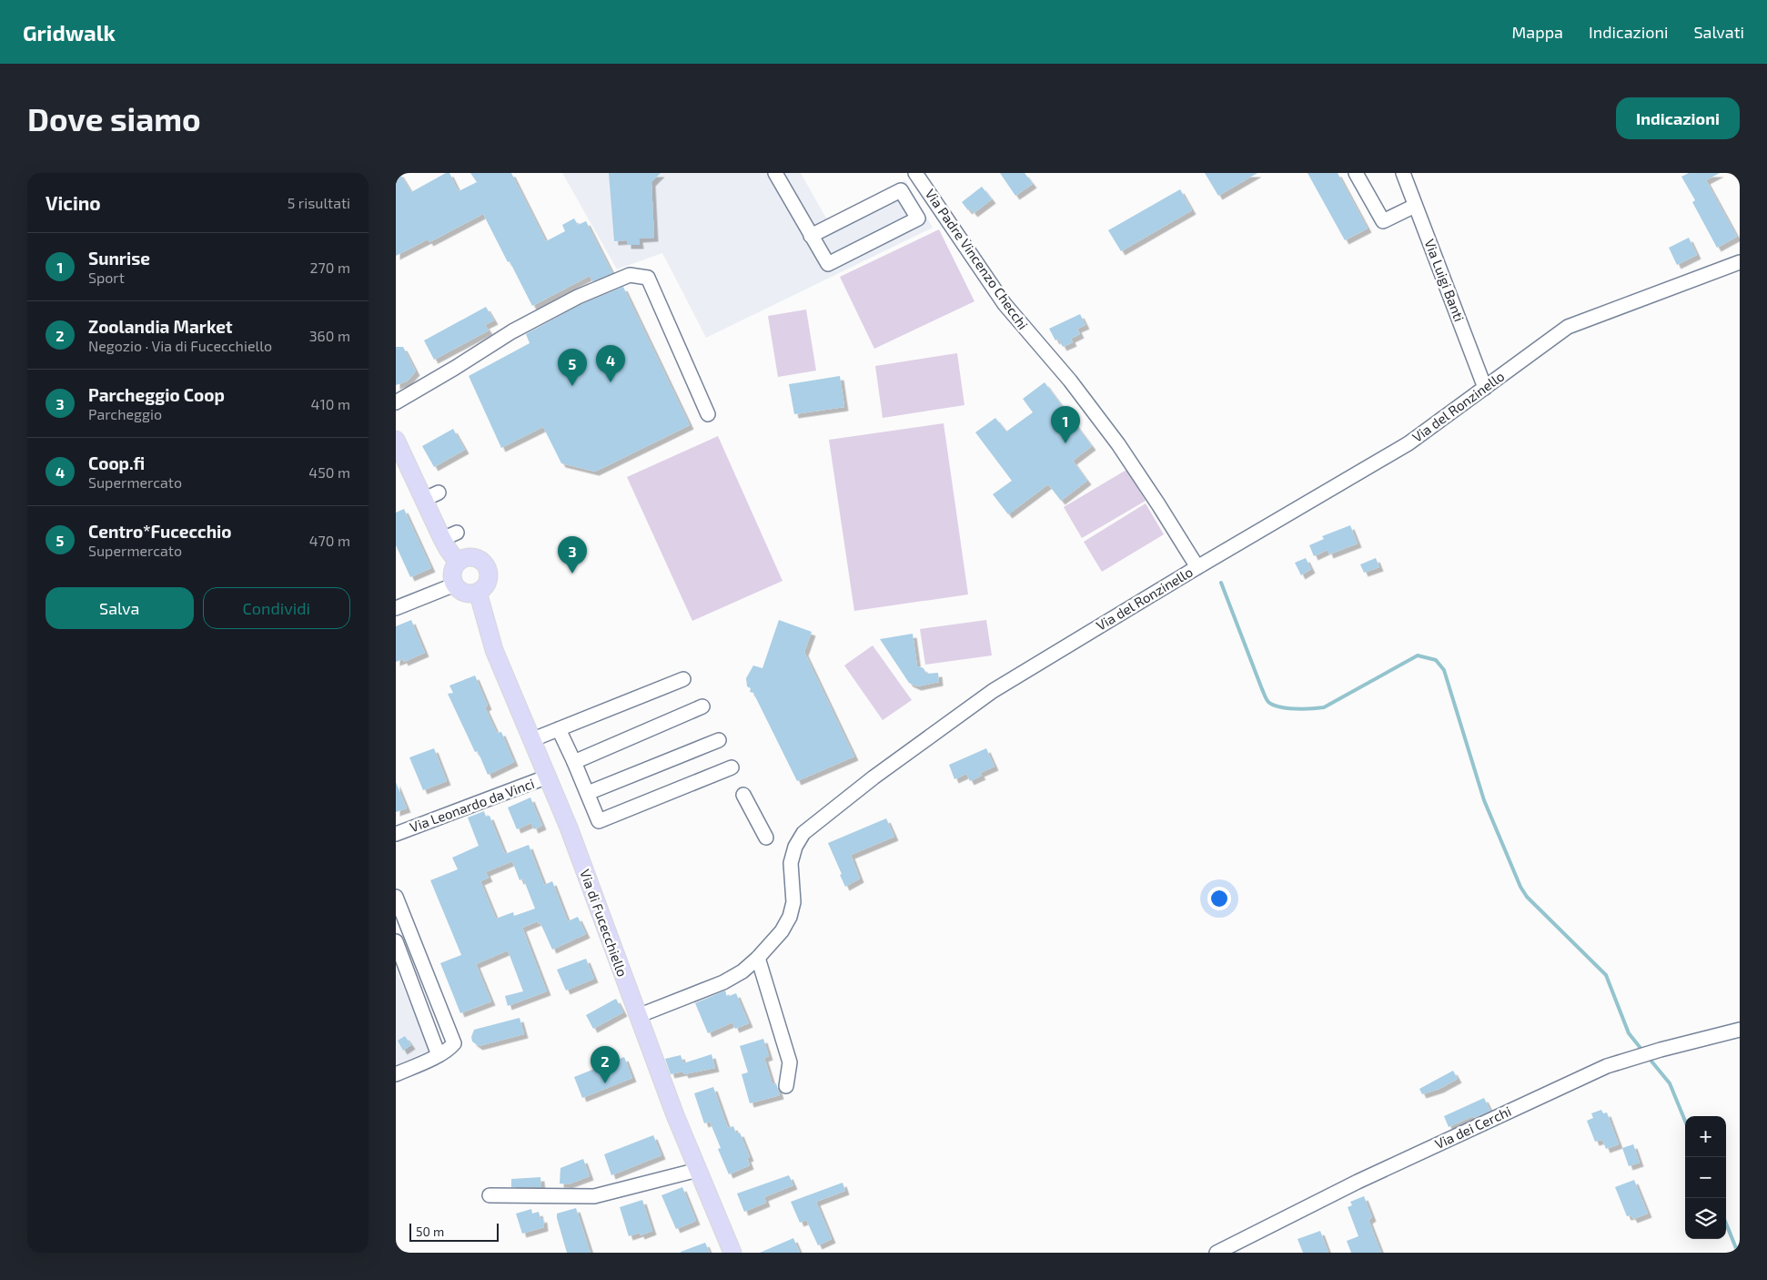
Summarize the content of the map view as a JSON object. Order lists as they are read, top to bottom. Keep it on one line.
{"streets":{"main road":["Via di Fucecchiello"],"street":["Via Padre Vincenzo Checchi","Via Luigi Banti","Via del Ronzinello","Via Leonardo da Vinci","Via dei Cerchi"]},"crossings":[["Via Padre Vincenzo Checchi","Via del Ronzinello"],["Via Luigi Banti","Via del Ronzinello"],["Via del Ronzinello","Via di Fucecchiello"],["Via Leonardo da Vinci","Via di Fucecchiello"]],"scale_bar":"50 m","page":{"header":"Gridwalk","nav":["Mappa","Indicazioni","Salvati"],"buttons":["Indicazioni",["Salva","Condividi"]],"title":"Dove siamo","heading":["Vicino","5 risultati"],"list":[{"mark":"1","name":"Sunrise","note":"Sport","value":"270 m"},{"mark":"2","name":"Zoolandia Market","note":"Negozio · Via di Fucecchiello","value":"360 m"},{"mark":"3","name":"Parcheggio Coop","note":"Parcheggio","value":"410 m"},{"mark":"4","name":"Coop.fi","note":"Supermercato","value":"450 m"},{"mark":"5","name":"Centro*Fucecchio","note":"Supermercato","value":"470 m"}],"pins":["4","5","1","3","2"],"map_buttons":["+","−"],"scale":"50 m"}}
